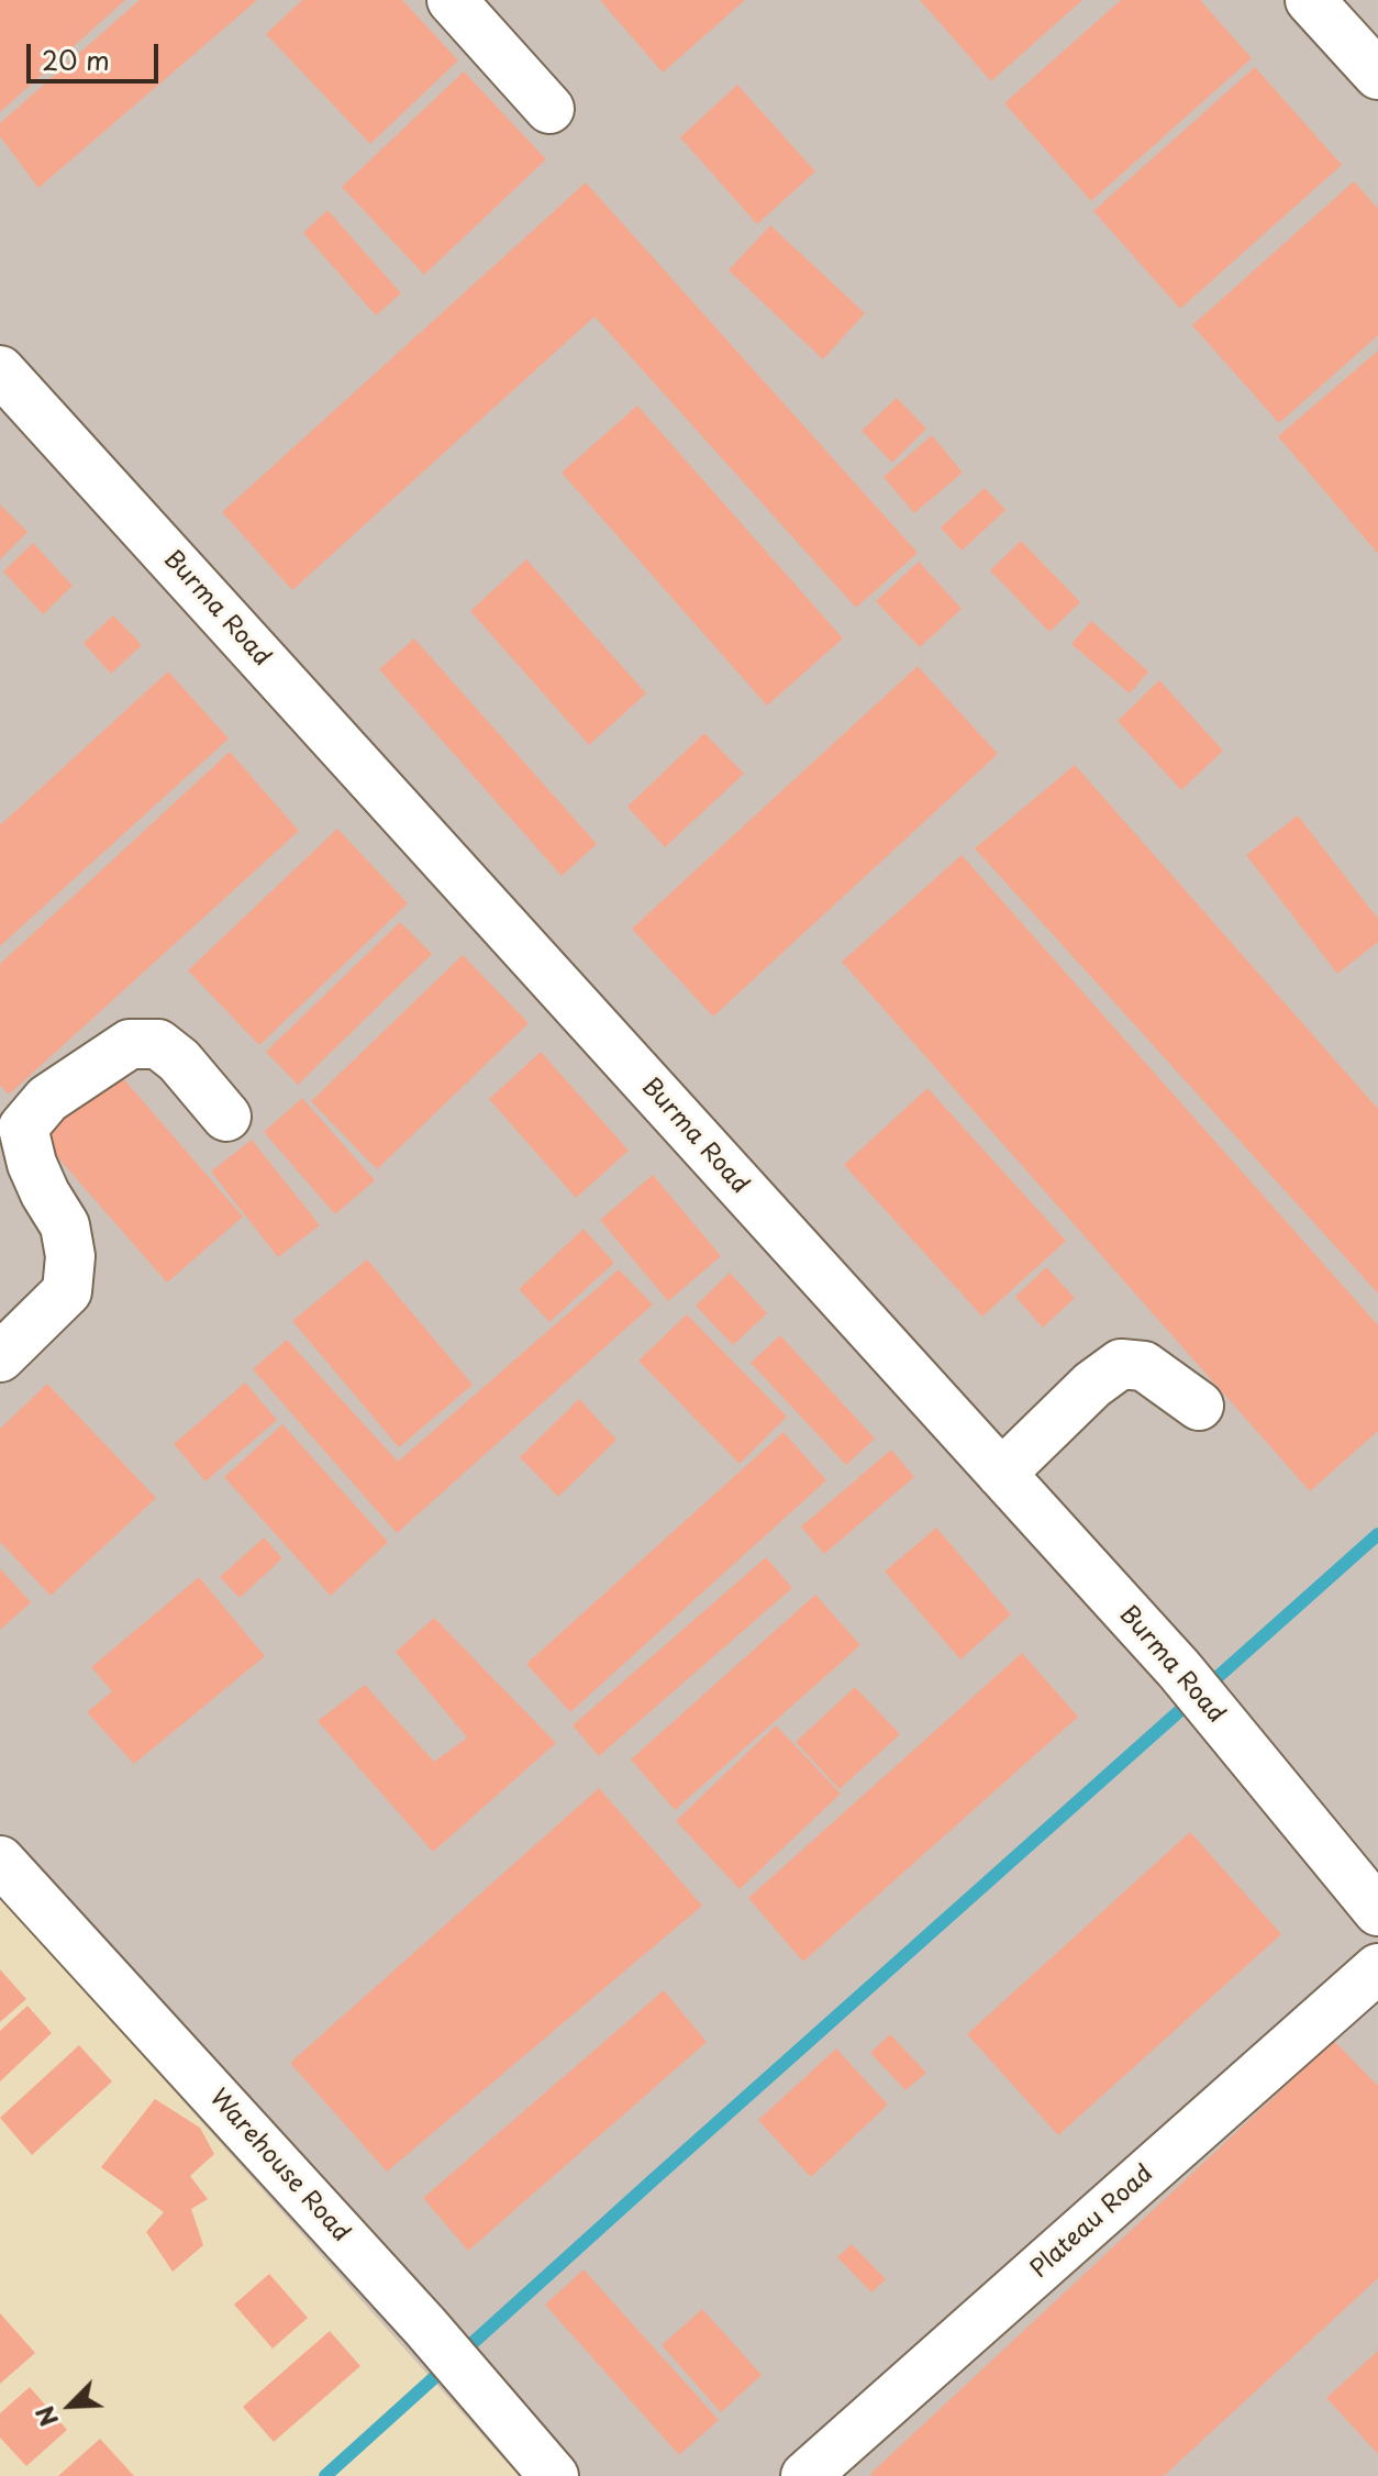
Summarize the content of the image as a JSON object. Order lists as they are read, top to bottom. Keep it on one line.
{"streets":{"street":["Burma Road","Warehouse Road","Plateau Road"]},"scale_bar":"20 m","north":"bottom left"}
